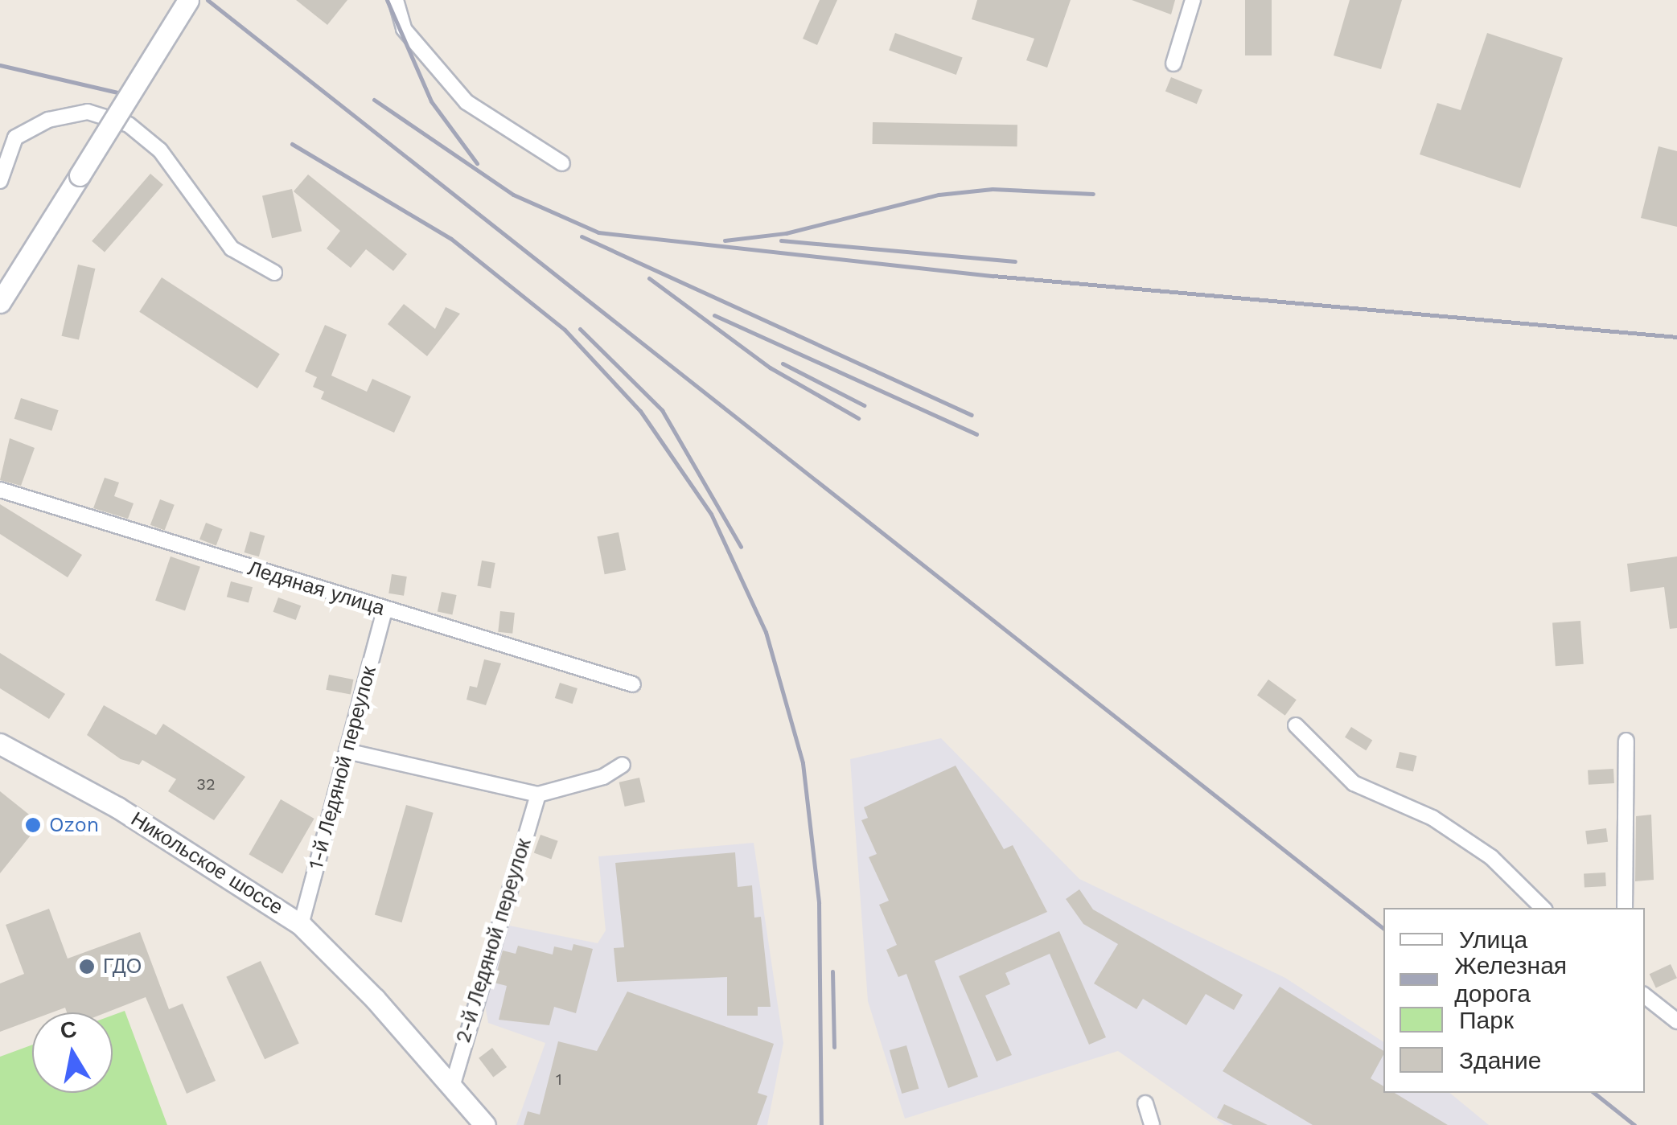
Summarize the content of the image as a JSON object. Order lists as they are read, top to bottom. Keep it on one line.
{"streets":{"street":["Ледяная улица","1-й Ледяной переулок","Никольское шоссе","2-й Ледяной переулок"]},"crossings":[["Ледяная улица","1-й Ледяной переулок"],["1-й Ледяной переулок","Никольское шоссе"],["Никольское шоссе","2-й Ледяной переулок"]],"places":["Ozon","ГДО"],"house_numbers":["32","1"],"legend":["Улица","Железная дорога","Парк","Здание"],"north":"top"}
